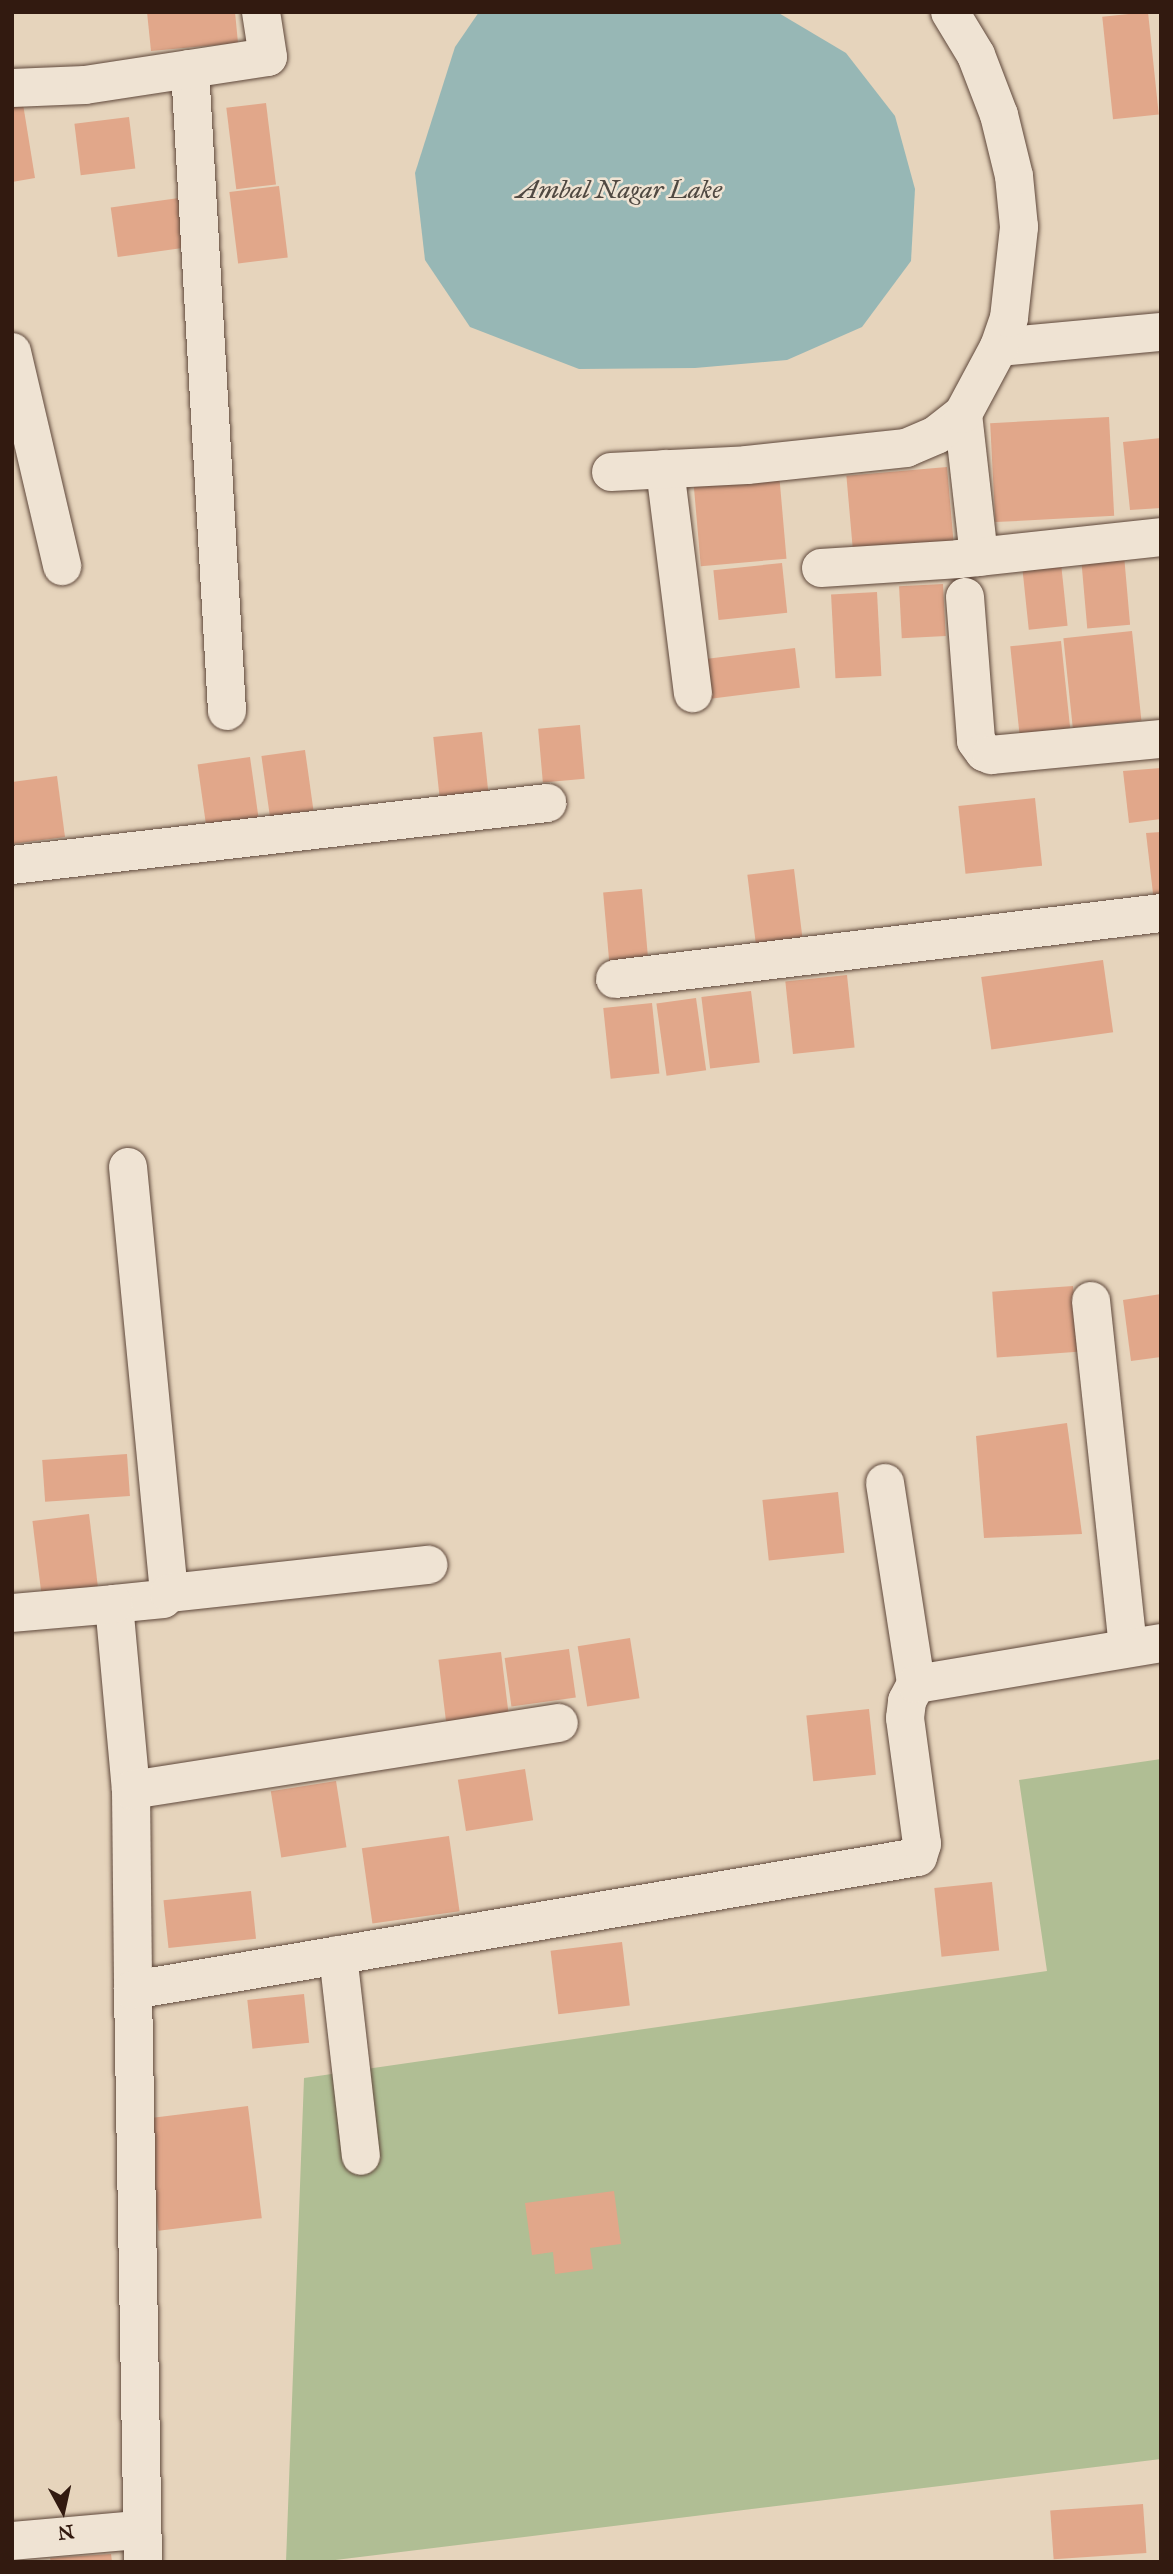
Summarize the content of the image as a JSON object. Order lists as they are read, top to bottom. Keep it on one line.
{"water":["Ambal Nagar Lake"],"north":"bottom"}
